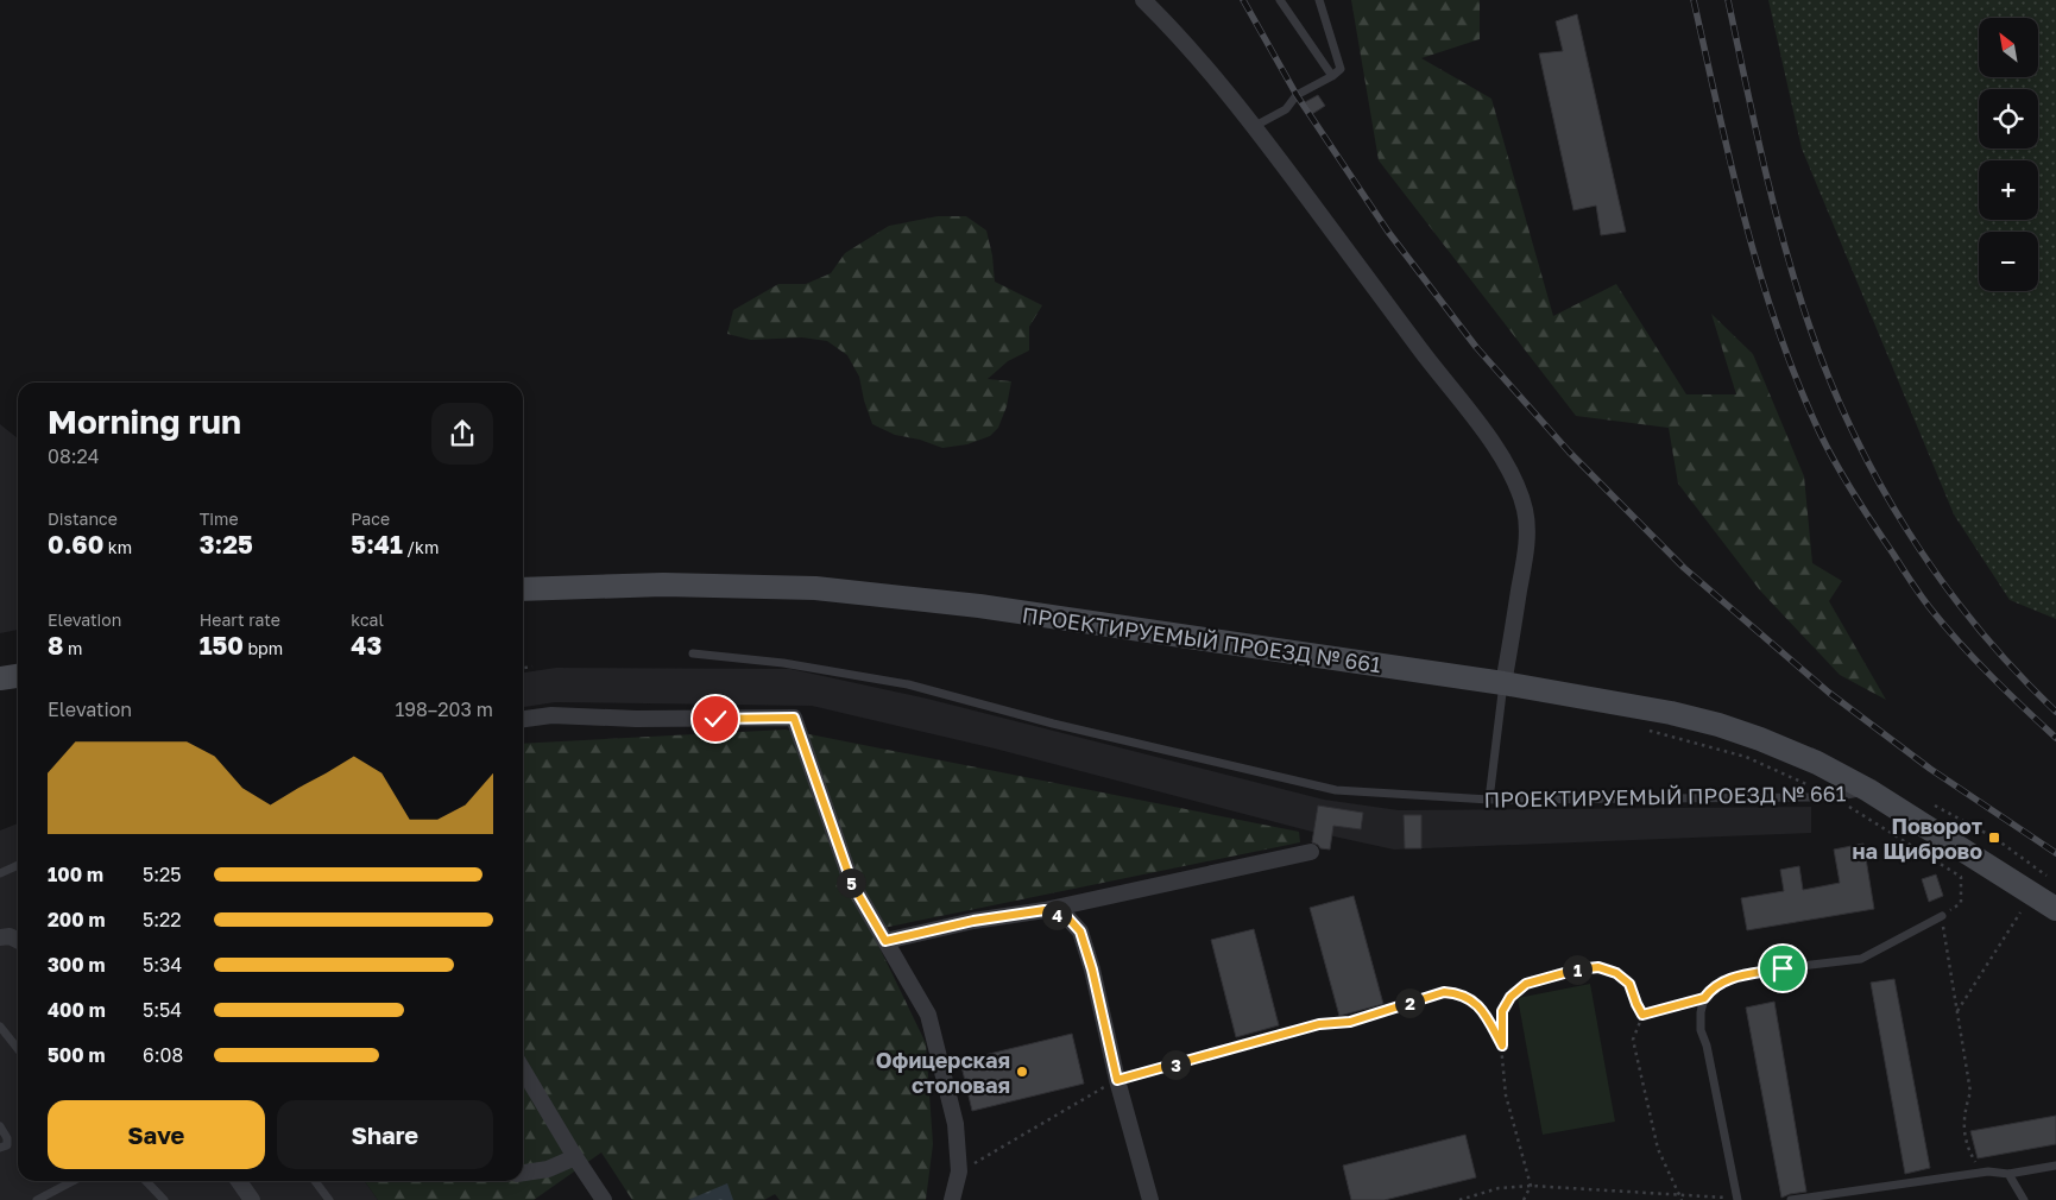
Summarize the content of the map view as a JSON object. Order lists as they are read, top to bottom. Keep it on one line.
{"streets":{"main road":["ПРОЕКТИРУЕМЫЙ ПРОЕЗД № 661"]},"places":{"transit":["Поворот на Щиброво"],"other":["Офицерская столовая"]},"north":"top left","page":{"map_buttons":["+","−"],"heading":["Morning run","08:24"],"stats":[["Distance","0.60 km"],["Time","3:25"],["Pace","5:41 /km"],["Elevation","8 m"],["Heart rate","150 bpm"],["kcal","43"]],"chart":["Elevation","198–203 m"],"list":[{"name":"100 m","note":"5:25"},{"name":"200 m","note":"5:22"},{"name":"300 m","note":"5:34"},{"name":"400 m","note":"5:54"},{"name":"500 m","note":"6:08"}],"pins":["5","4","1","2","3"],"buttons":["Save","Share"]}}
